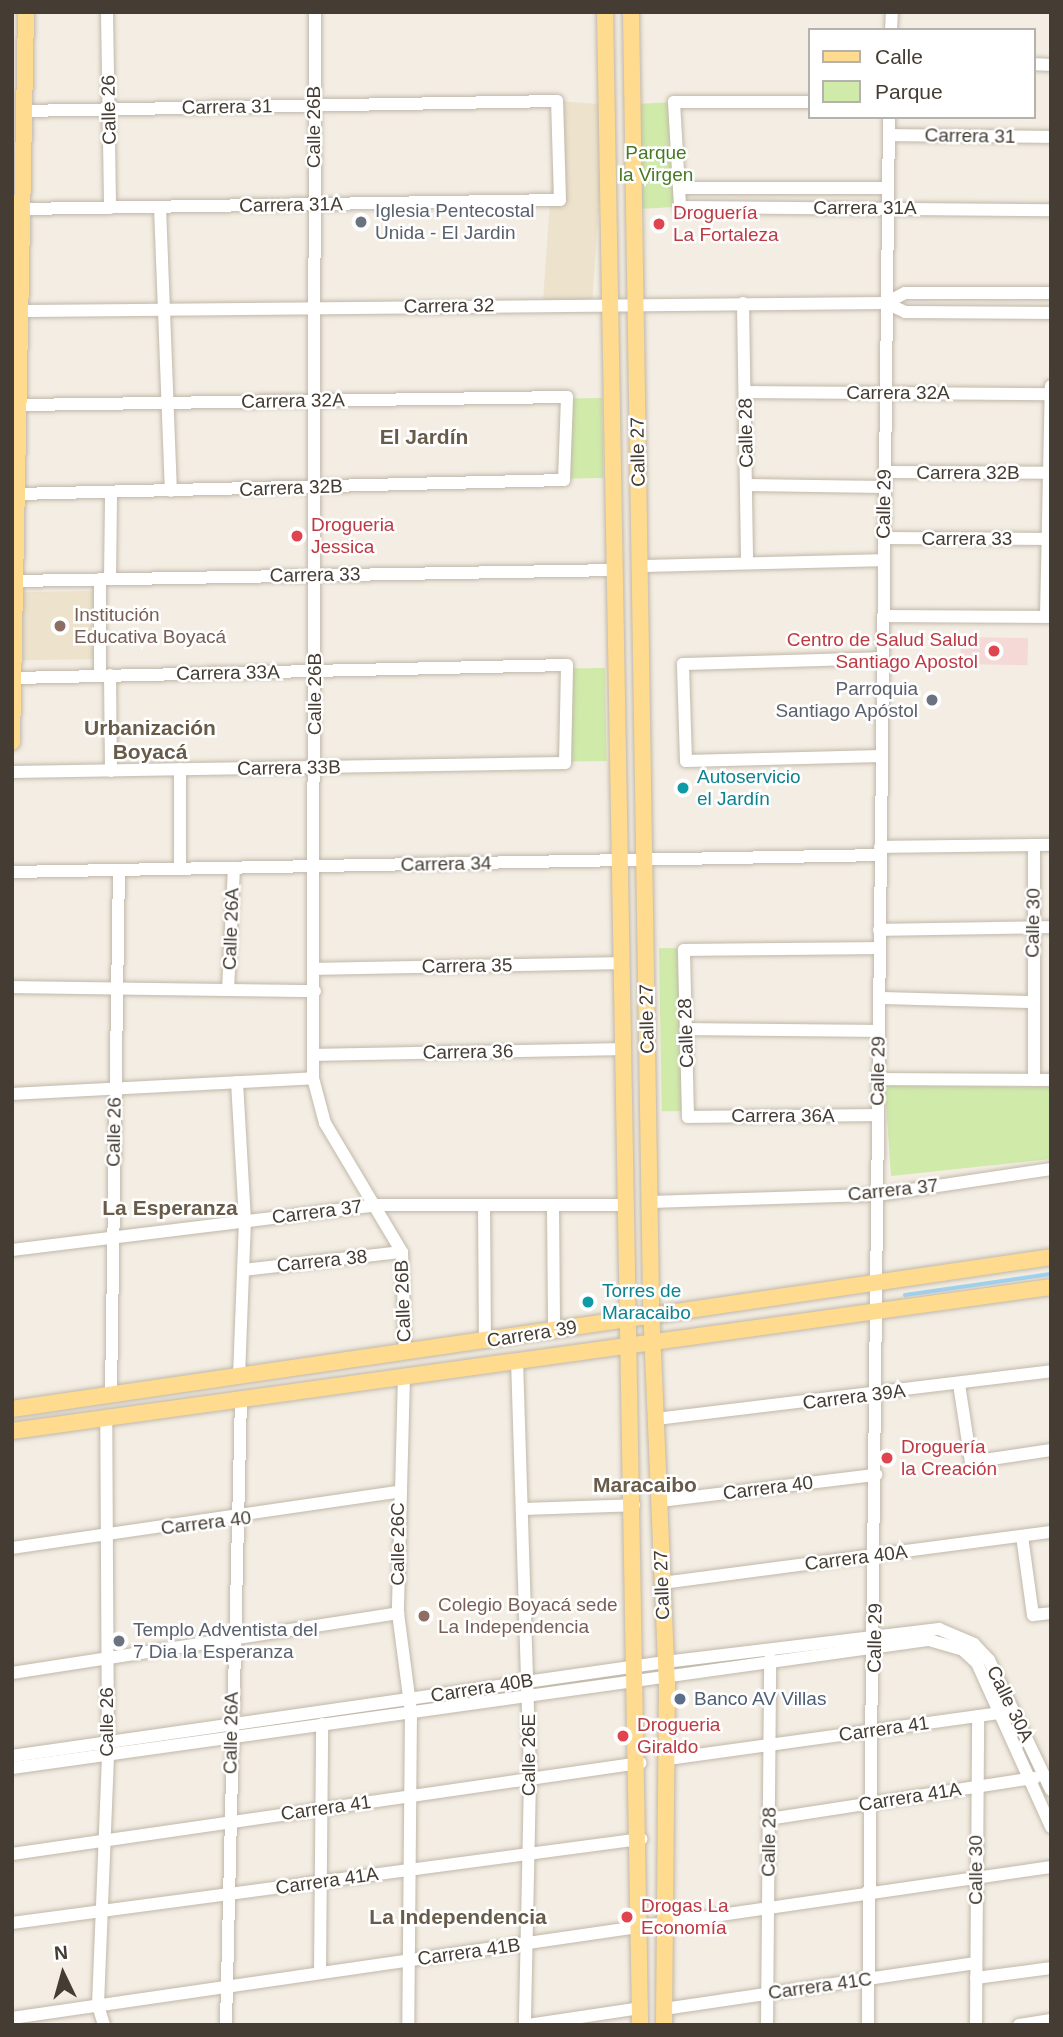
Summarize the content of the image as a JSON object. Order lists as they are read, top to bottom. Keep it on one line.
{"streets":{"main road":["Calle 27","Carrera 39"],"street":["Carrera 31","Calle 26","Calle 26B","Carrera 31A","Carrera 32","Carrera 32A","Calle 28","Carrera 32B","Calle 29","Carrera 33","Carrera 33A","Carrera 33B","Carrera 34","Calle 30","Calle 26A","Carrera 35","Carrera 36","Carrera 36A","Carrera 37","Carrera 38","Carrera 39A","Carrera 40","Calle 26C","Carrera 40A","Carrera 40B","Calle 30A","Carrera 41","Calle 26E","Carrera 41A","Carrera 41B","Carrera 41C"]},"crossings":[["Carrera 31","Calle 26"],["Carrera 31","Calle 26B"],["Carrera 31","Carrera 31A"],["Carrera 31","Calle 29"],["Calle 26","Carrera 31A"],["Calle 26","Carrera 34"],["Calle 26","Carrera 37"],["Calle 26","Carrera 39"],["Calle 26","Carrera 40"],["Calle 26","Carrera 40B"],["Calle 26","Carrera 41"],["Calle 26","Carrera 41A"],["Calle 26","Carrera 41B"],["Calle 26B","Carrera 31A"],["Calle 26B","Carrera 32"],["Calle 26B","Carrera 32A"],["Calle 26B","Carrera 32B"],["Calle 26B","Carrera 33"],["Calle 26B","Carrera 33A"],["Calle 26B","Carrera 33B"],["Calle 26B","Carrera 34"],["Calle 26B","Carrera 35"],["Calle 26B","Carrera 36"],["Calle 26B","Carrera 37"],["Calle 26B","Carrera 38"],["Calle 26B","Carrera 39"],["Carrera 31A","Calle 29"],["Carrera 32","Calle 28"],["Carrera 32","Calle 27"],["Carrera 32","Calle 29"],["Carrera 32A","Calle 28"],["Carrera 32A","Carrera 32B"],["Carrera 32A","Calle 29"],["Calle 28","Calle 29"],["Calle 28","Carrera 36A"],["Calle 28","Carrera 40B"],["Calle 28","Carrera 41"],["Calle 28","Carrera 41A"],["Calle 28","Carrera 41B"],["Calle 28","Carrera 41C"],["Calle 27","Carrera 33"],["Calle 27","Carrera 34"],["Calle 27","Carrera 35"],["Calle 27","Carrera 36"],["Calle 27","Carrera 37"],["Calle 27","Carrera 39"],["Calle 27","Carrera 39A"],["Calle 27","Carrera 40"],["Calle 27","Carrera 40A"],["Calle 27","Carrera 40B"],["Calle 27","Carrera 41"],["Calle 27","Carrera 41A"],["Calle 27","Carrera 41B"],["Calle 27","Carrera 41C"],["Carrera 32B","Calle 29"],["Calle 29","Carrera 33"],["Calle 29","Carrera 34"],["Calle 29","Carrera 36A"],["Calle 29","Carrera 37"],["Calle 29","Carrera 39"],["Calle 29","Carrera 39A"],["Calle 29","Carrera 40"],["Calle 29","Carrera 40A"],["Calle 29","Carrera 40B"],["Calle 29","Carrera 41"],["Calle 29","Carrera 41A"],["Calle 29","Carrera 41B"],["Calle 29","Carrera 41C"],["Carrera 33A","Carrera 33B"],["Carrera 34","Calle 30"],["Carrera 34","Calle 26A"],["Calle 30","Carrera 41"],["Calle 30","Carrera 41A"],["Calle 30","Carrera 41B"],["Calle 30","Carrera 41C"],["Calle 26A","Carrera 39"],["Calle 26A","Carrera 40"],["Calle 26A","Carrera 40B"],["Calle 26A","Carrera 41"],["Calle 26A","Carrera 41A"],["Calle 26A","Carrera 41B"],["Carrera 39","Calle 26C"],["Carrera 39","Calle 26E"],["Carrera 40","Calle 26C"],["Calle 26C","Carrera 40B"],["Carrera 40B","Calle 30A"],["Carrera 40B","Calle 26E"],["Calle 30A","Carrera 41"],["Calle 30A","Carrera 41A"],["Carrera 41","Calle 26E"],["Calle 26E","Carrera 41A"],["Calle 26E","Carrera 41B"]],"districts":["El Jardín","Urbanización Boyacá","La Esperanza","Maracaibo","La Independencia"],"parks":["Parque la Virgen"],"places":["Iglesia Pentecostal Unida - El Jardin","Droguería La Fortaleza","Drogueria Jessica","Institución Educativa Boyacá","Centro de Salud Salud Santiago Apostol","Parroquia Santiago Apóstol","Autoservicio el Jardín","Torres de Maracaibo","Droguería la Creación","Colegio Boyacá sede La Independencia","Templo Adventista del 7 Dia la Esperanza","Banco AV Villas","Drogueria Giraldo","Drogas La Economía"],"legend":["Calle","Parque"],"north":"top"}
